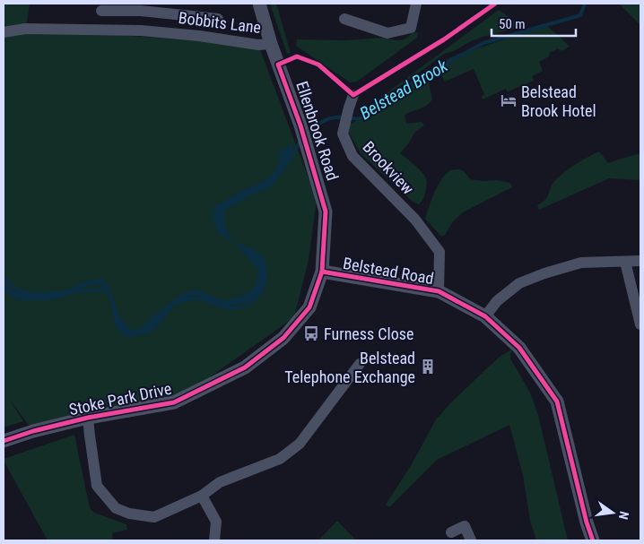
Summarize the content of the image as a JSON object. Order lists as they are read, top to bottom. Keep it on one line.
{"streets":{"street":["Bobbits Lane","Ellenbrook Road","Brookview","Belstead Road","Stoke Park Drive"]},"crossings":[["Bobbits Lane","Ellenbrook Road"],["Ellenbrook Road","Belstead Road"],["Ellenbrook Road","Stoke Park Drive"],["Brookview","Belstead Road"],["Belstead Road","Stoke Park Drive"]],"water":["Belstead Brook"],"places":{"hotel":["Belstead Brook Hotel"],"bus stop":["Furness Close"],"building":["Belstead Telephone Exchange"]},"scale_bar":"50 m","north":"right"}
